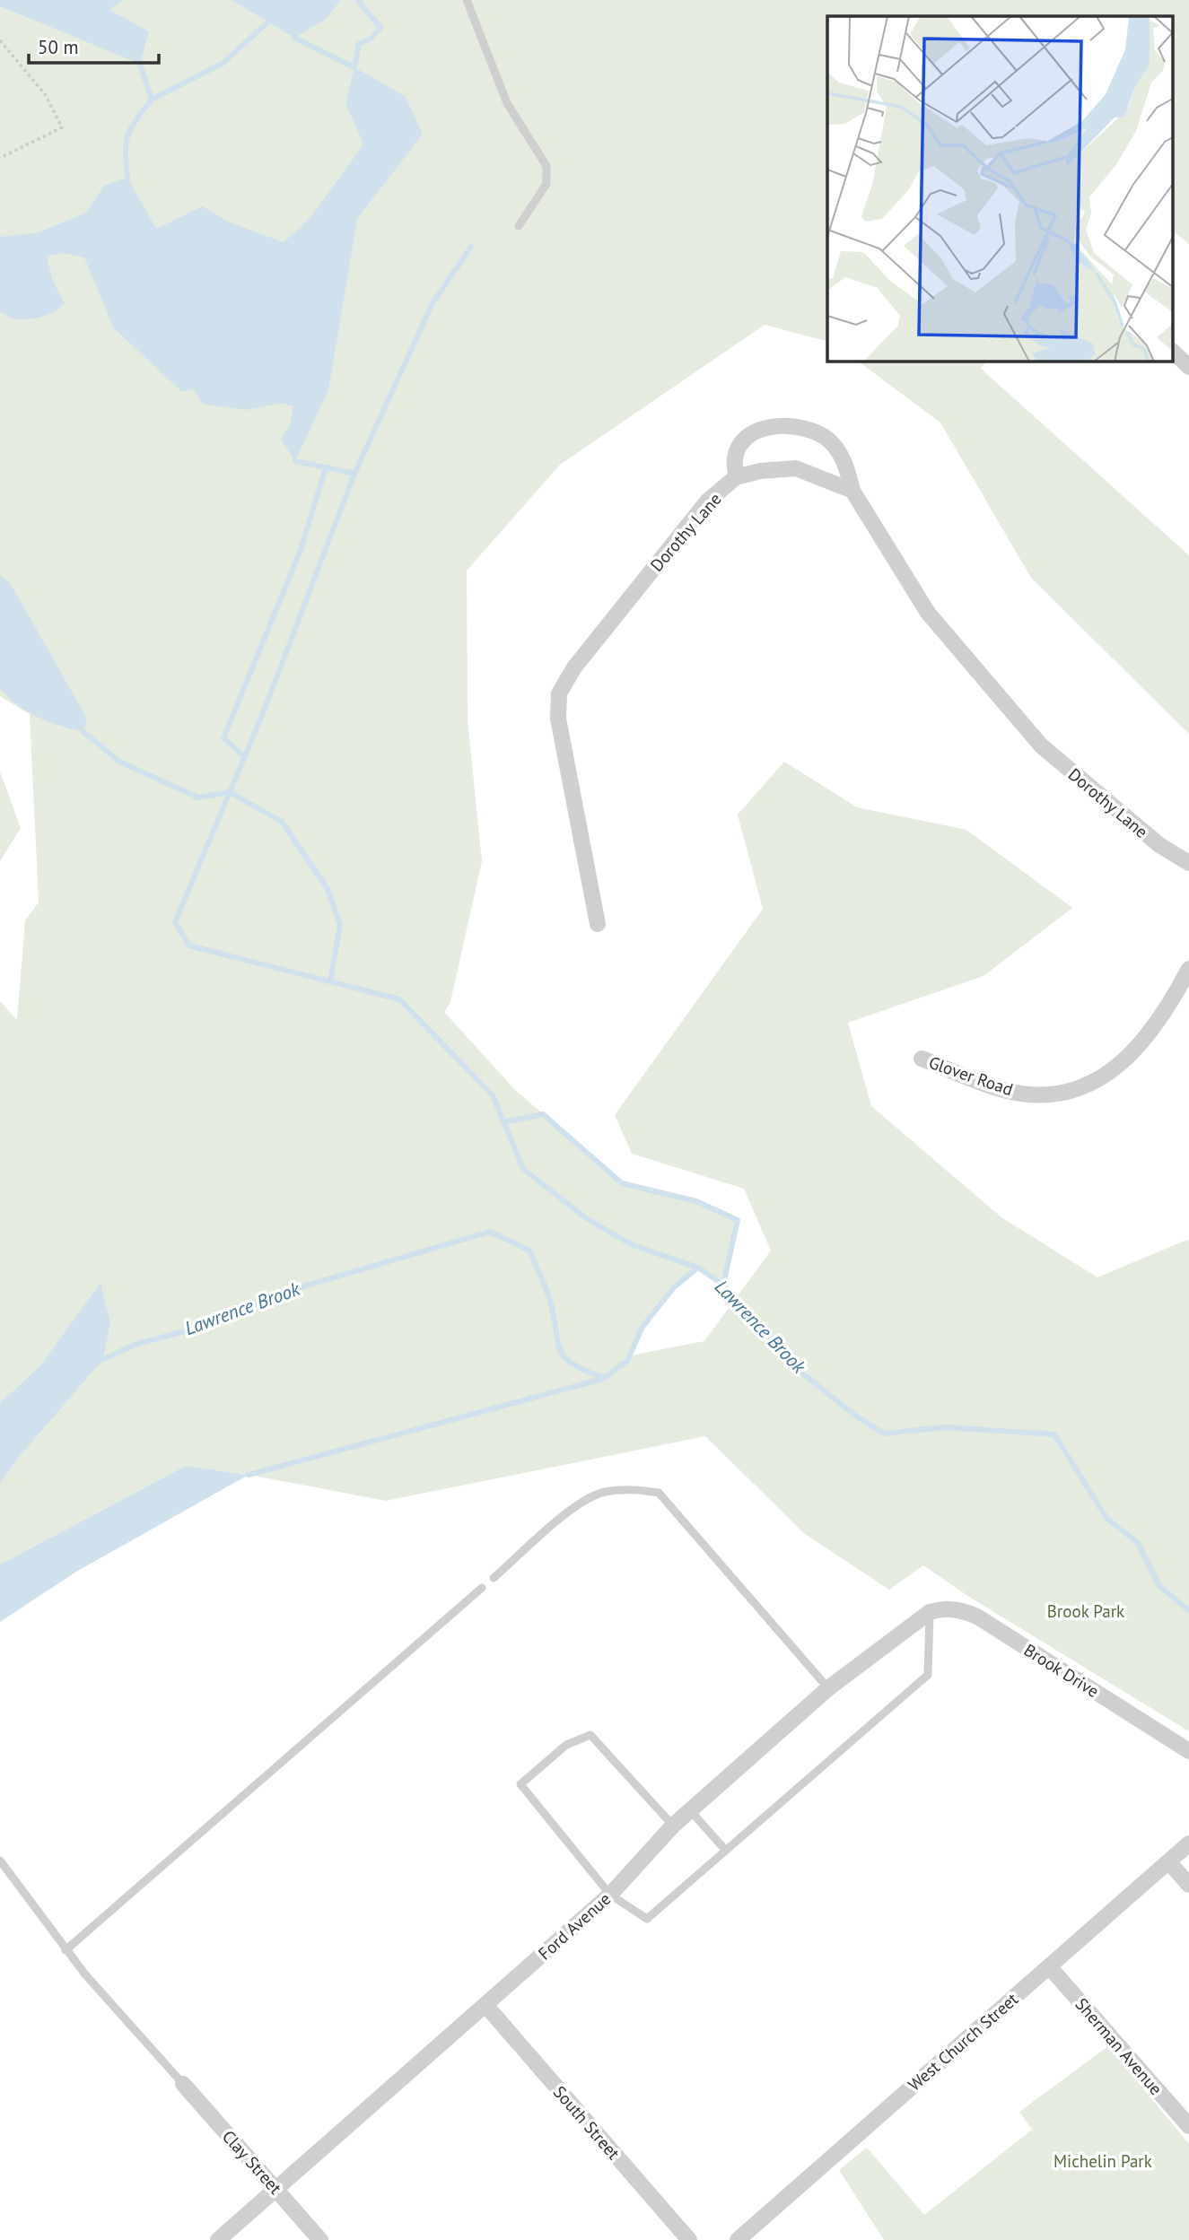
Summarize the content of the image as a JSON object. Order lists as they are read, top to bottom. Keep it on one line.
{"streets":{"street":["Dorothy Lane","Glover Road","Brook Drive","Ford Avenue","West Church Street","Sherman Avenue","South Street","Clay Street"]},"crossings":[["Brook Drive","Ford Avenue"],["Ford Avenue","South Street"],["Ford Avenue","Clay Street"],["West Church Street","Sherman Avenue"]],"water":["Lawrence Brook"],"parks":["Brook Park","Michelin Park"],"scale_bar":"50 m"}
